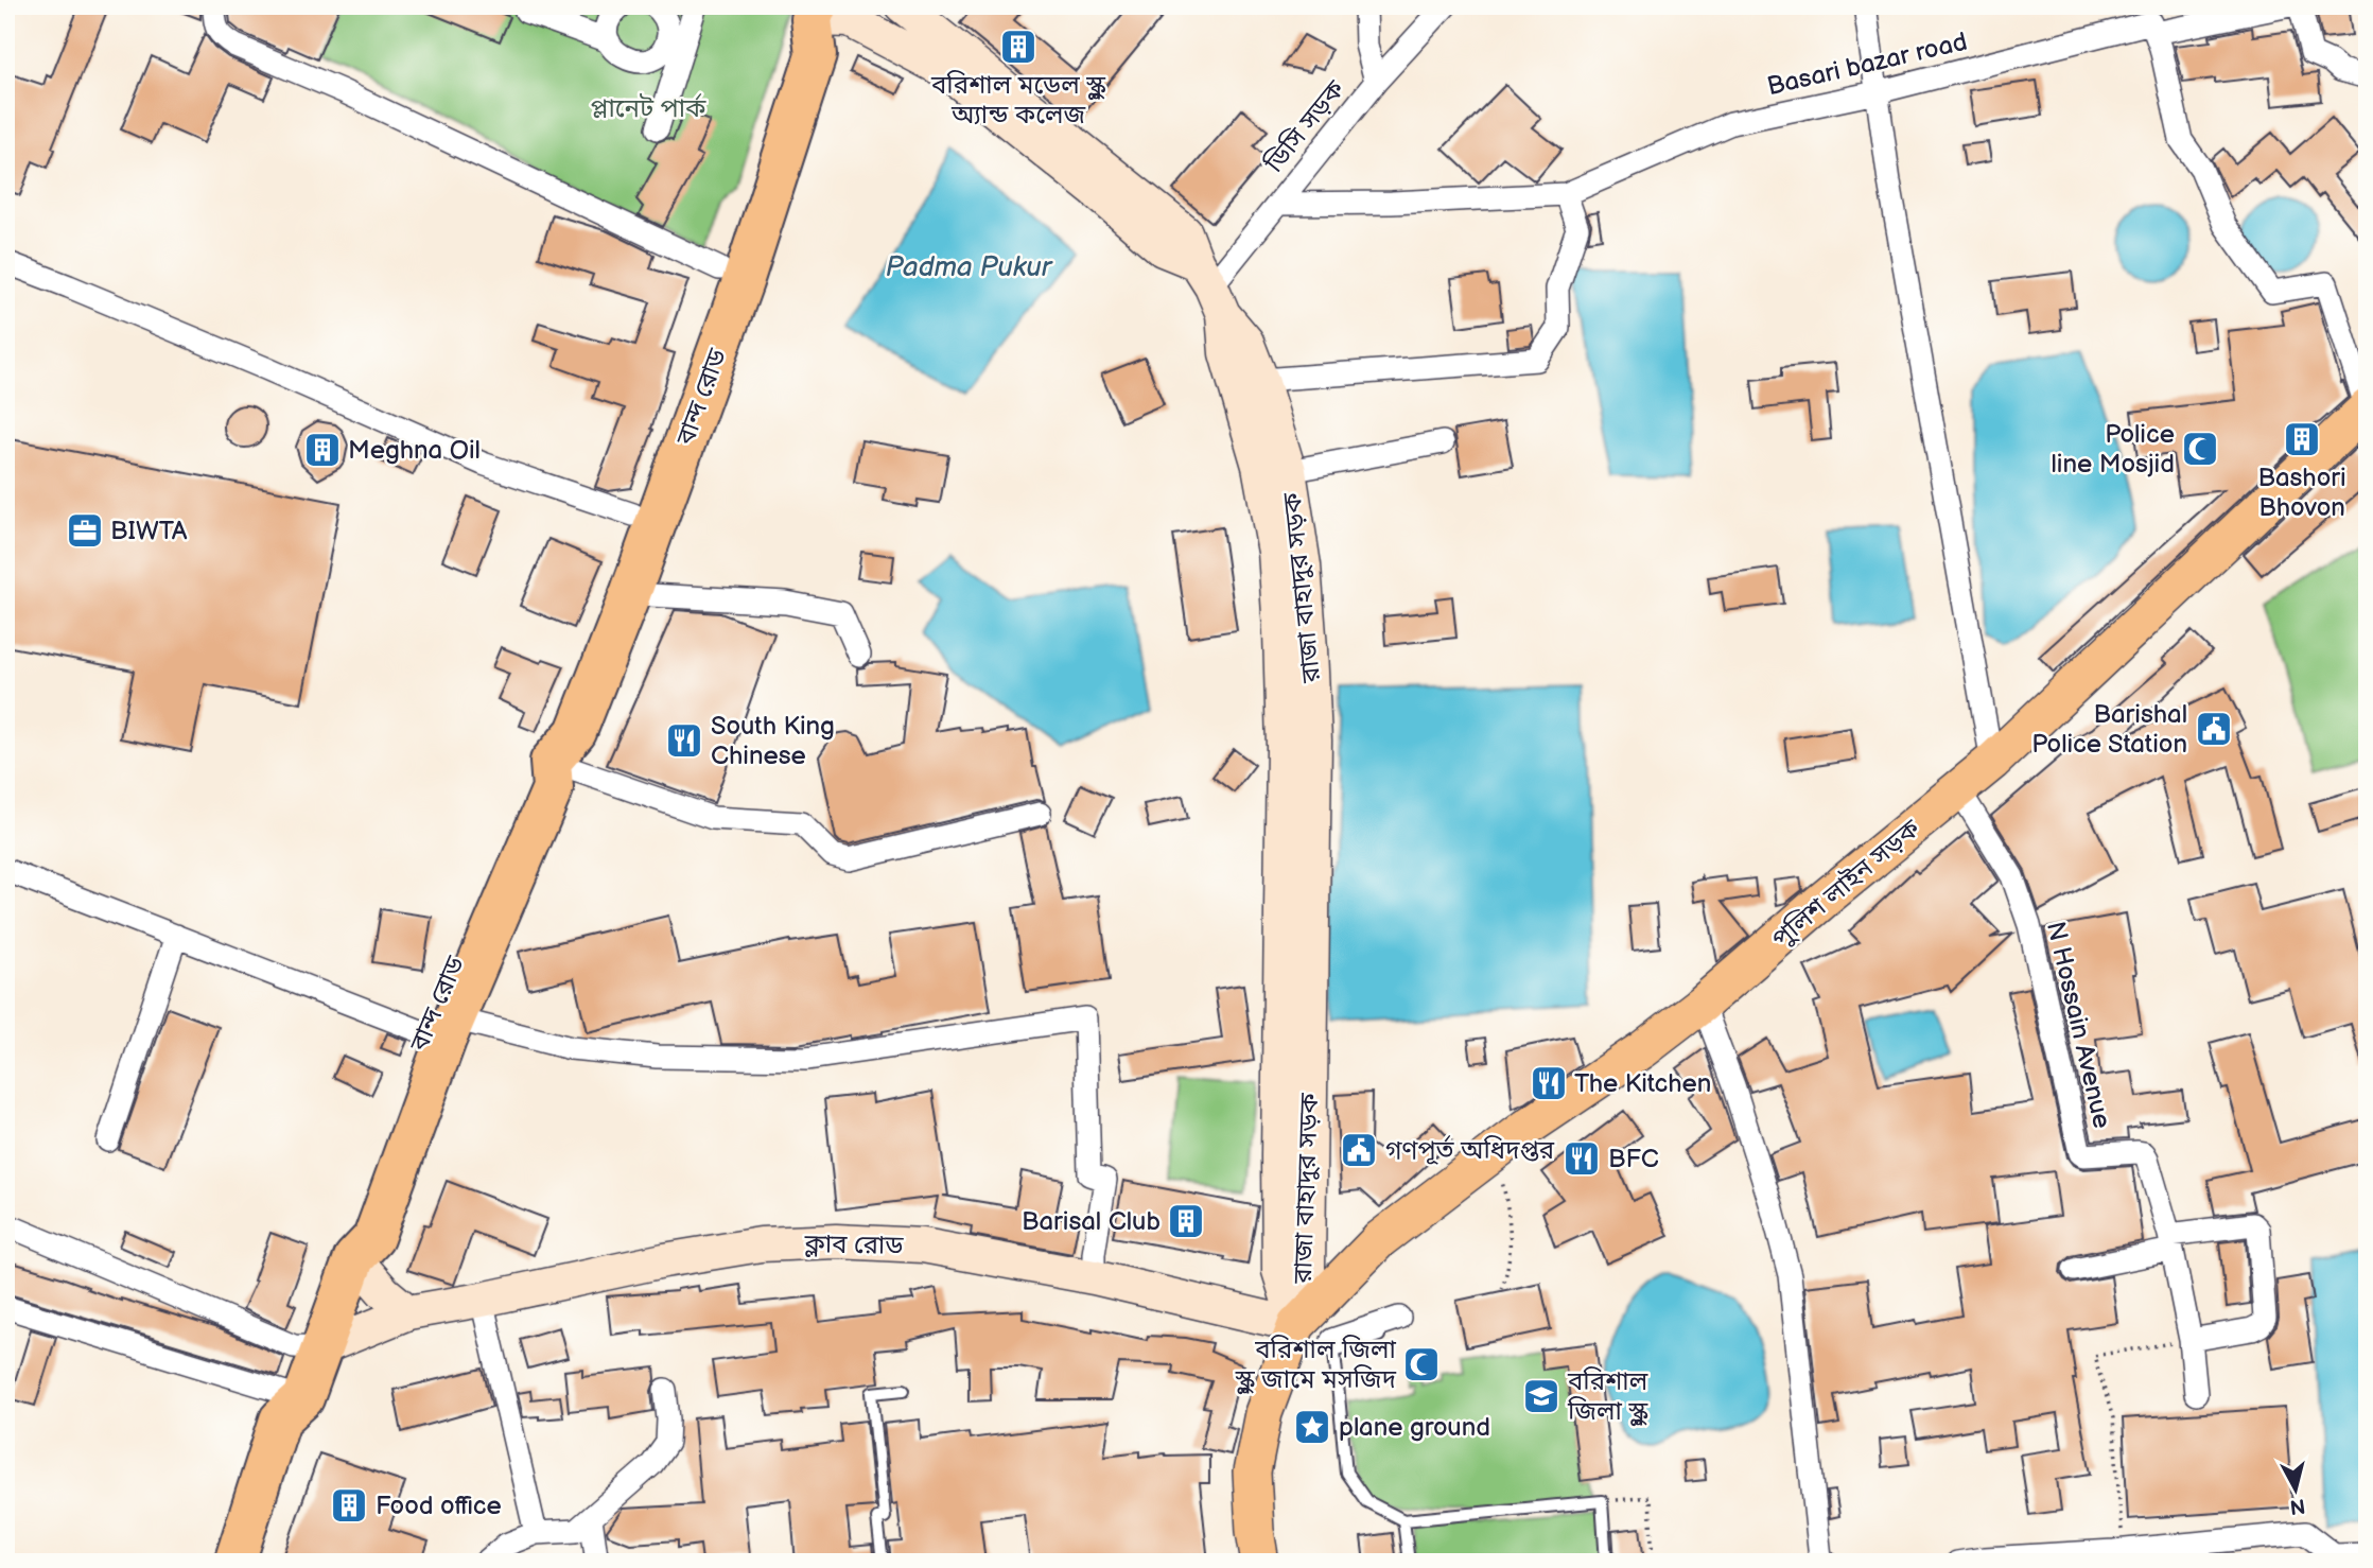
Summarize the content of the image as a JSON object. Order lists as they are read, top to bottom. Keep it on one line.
{"streets":{"highway":["বান্দ রোড"],"main road":["রাজা বাহাদুর সড়ক","পুলিশ লাইন সড়ক","ক্লাব রোড"],"street":["Basari bazar road","ডিসি সড়ক","N Hossain Avenue"]},"crossings":[["ডিসি সড়ক","রাজা বাহাদুর সড়ক"],["বান্দ রোড","রাজা বাহাদুর সড়ক"],["বান্দ রোড","ক্লাব রোড"],["রাজা বাহাদুর সড়ক","পুলিশ লাইন সড়ক"],["রাজা বাহাদুর সড়ক","ক্লাব রোড"],["পুলিশ লাইন সড়ক","N Hossain Avenue"],["পুলিশ লাইন সড়ক","ক্লাব রোড"]],"water":["Padma Pukur"],"parks":["প্লানেট পার্ক"],"places":{"building":["বরিশাল মডেল স্কুল অ্যান্ড কলেজ","Bashori Bhovon","Meghna Oil","Barisal Club","Food office"],"mosque":["Police line Mosjid","বরিশাল জিলা স্কুল জামে মসজিদ"],"office":["BIWTA"],"public building":["Barishal Police Station","গণপূর্ত অধিদপ্তর"],"restaurant":["South King Chinese","The Kitchen","BFC"],"school or university":["বরিশাল জিলা স্কুল"],"place":["plane ground"]},"north":"bottom"}
